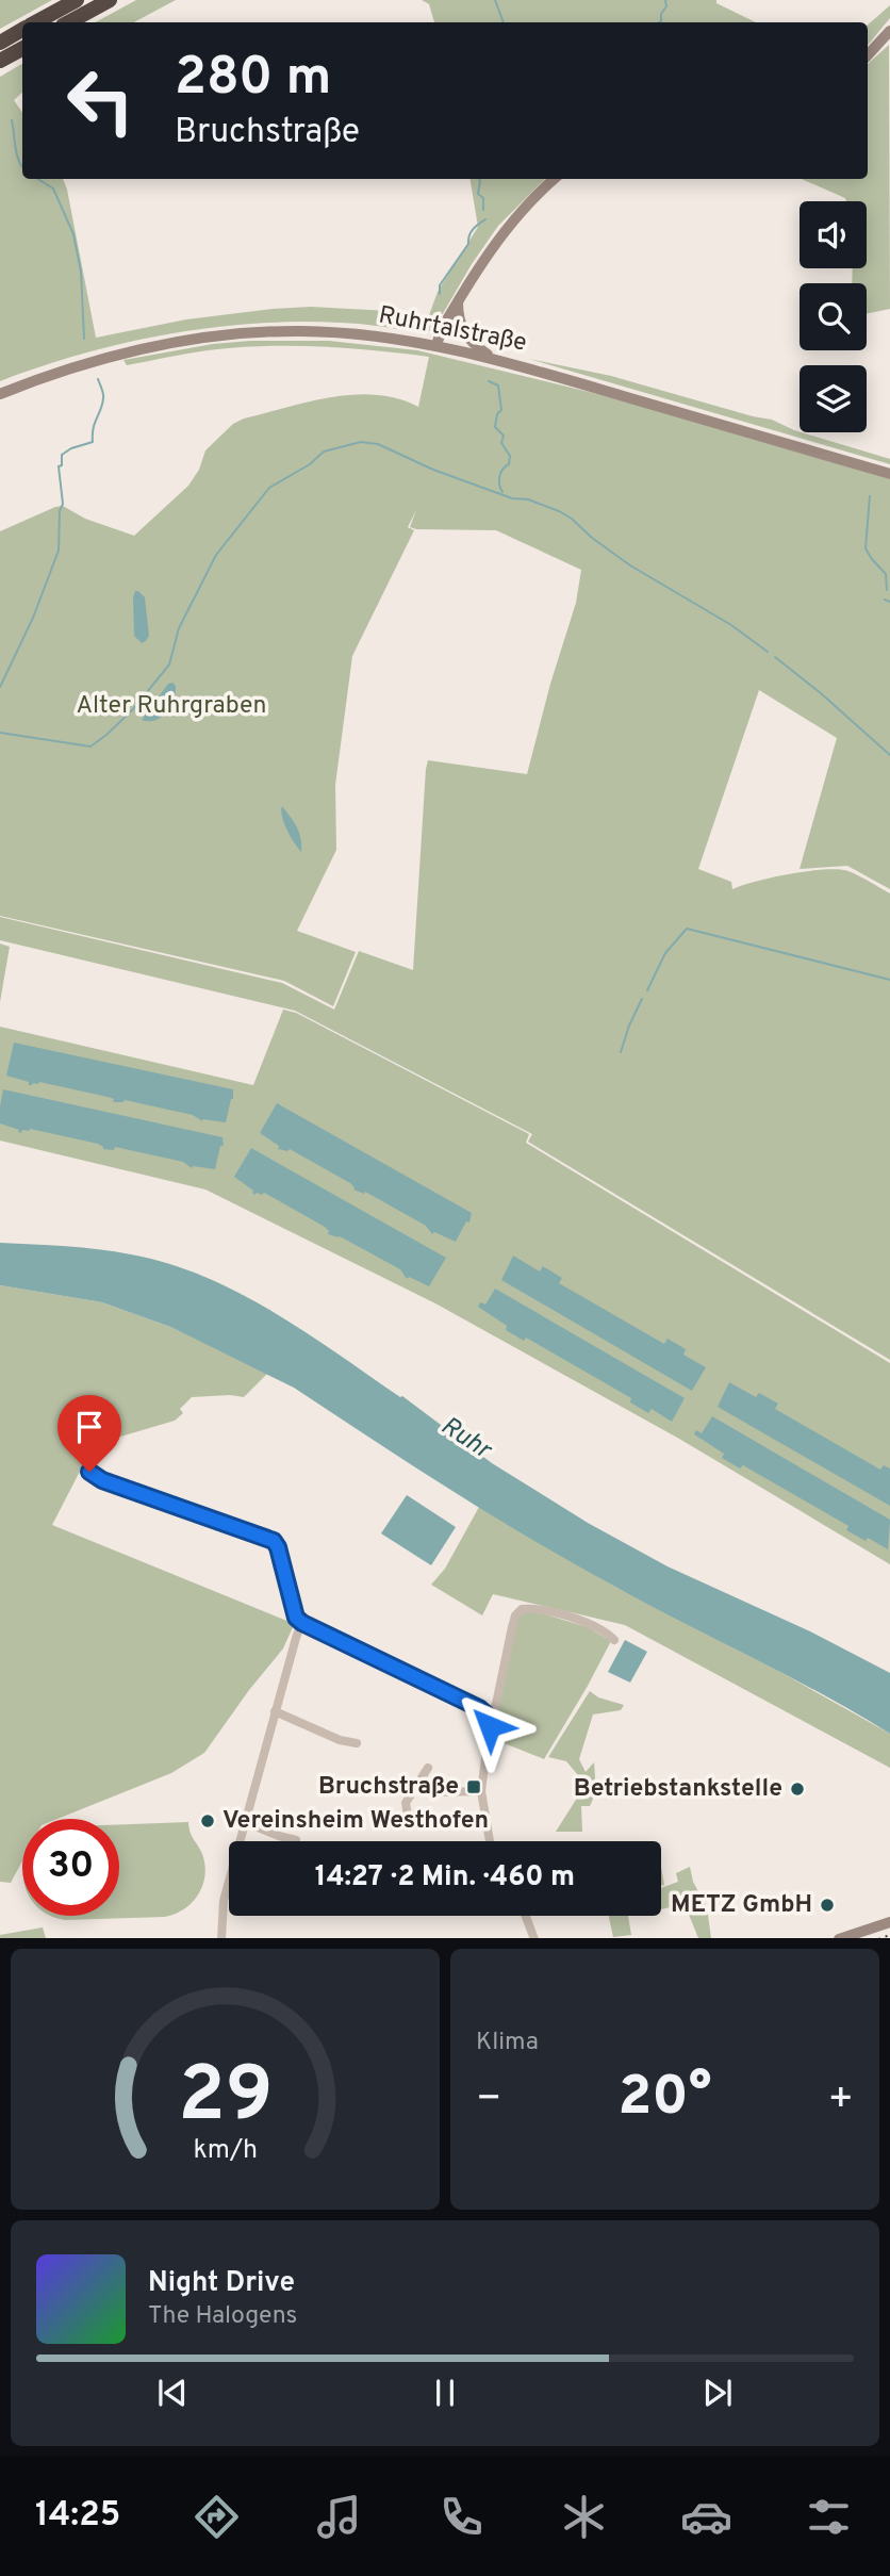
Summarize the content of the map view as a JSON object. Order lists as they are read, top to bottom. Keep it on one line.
{"streets":{"main road":["Ruhrtalstraße"]},"water":["Ruhr"],"parks":["Alter Ruhrgraben"],"places":{"transit":["Bruchstraße"],"other":["Betriebstankstelle","Vereinsheim Westhofen","METZ GmbH"]},"page":{"turn":["280 m","Bruchstraße"],"limit":"30","trip":"14:27 · 2 Min. · 460 m","tile":"Klima","heat":["−","20°","+"],"song":["Night Drive","The Halogens"],"tabs":"14:25","gauge":["29","km/h"]}}
